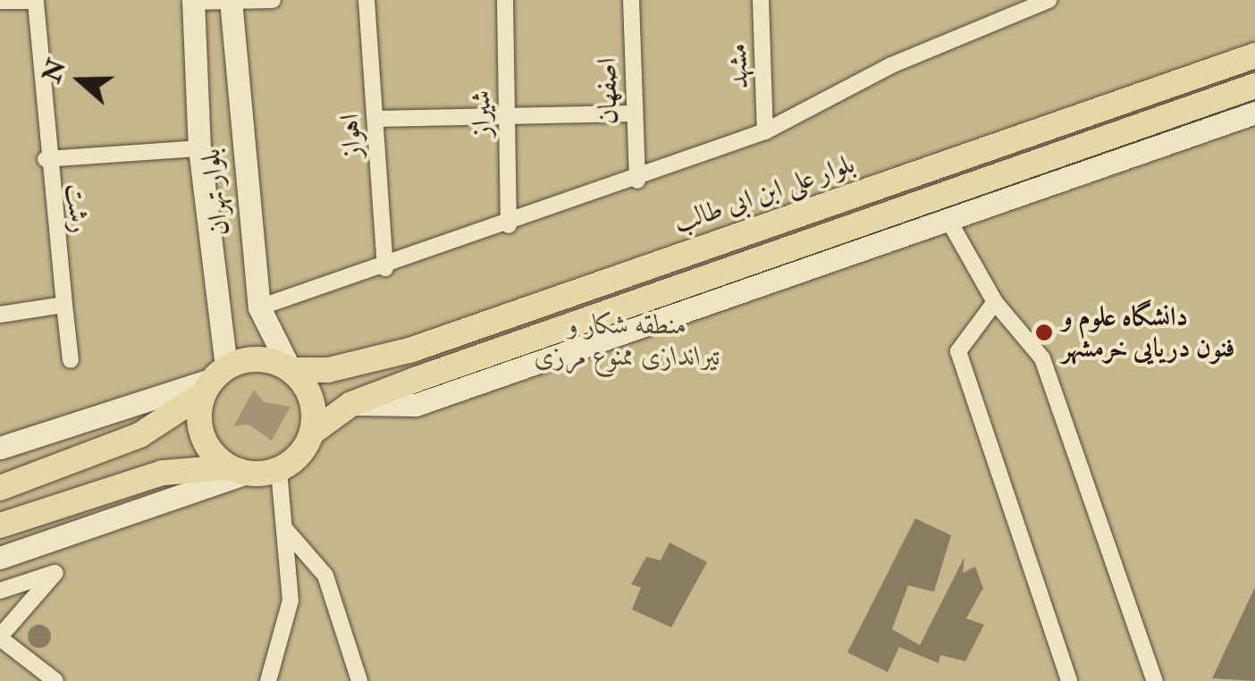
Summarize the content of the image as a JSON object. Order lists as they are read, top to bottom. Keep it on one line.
{"streets":{"main road":["بلوار علی ابن ابی طالب"],"street":["مشهد","اصفهان","شیراز","اهواز","بلوار تهران","رشت"]},"crossings":[["بلوار تهران","بلوار علی ابن ابی طالب"]],"parks":["منطقه شکار و تیراندازی ممنوع مرزی"],"places":["دانشگاه علوم و فنون دریایی خرمشهر"],"north":"left"}
